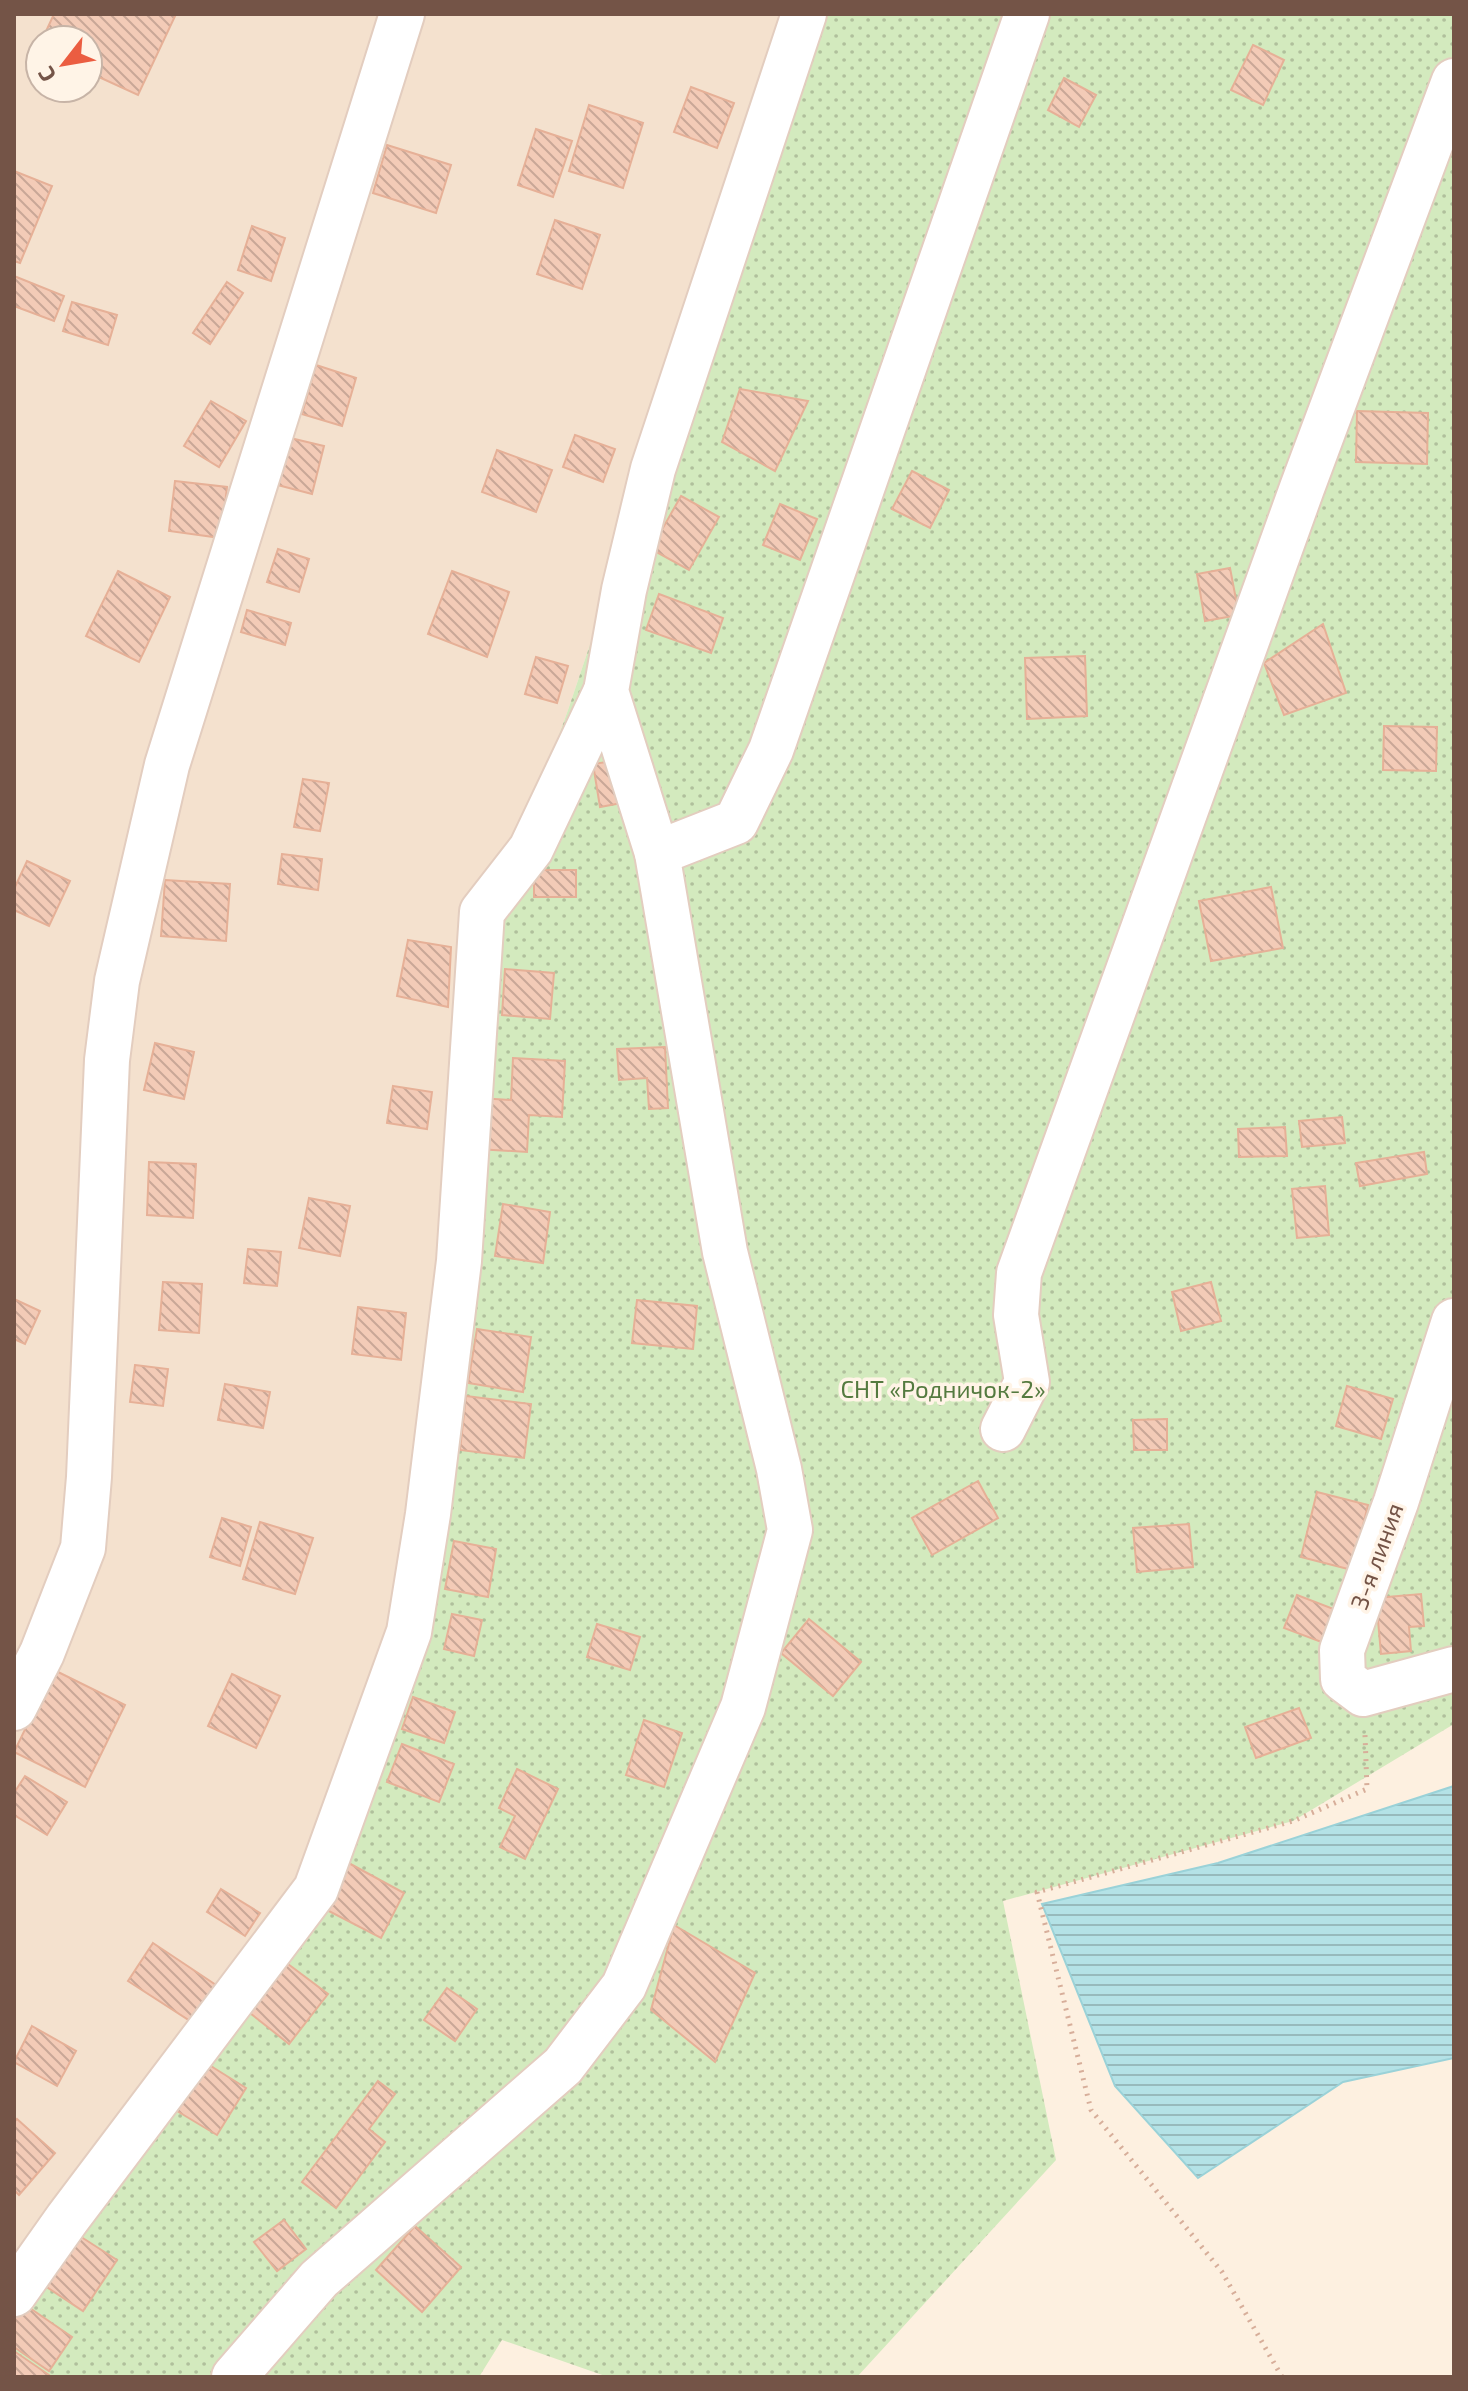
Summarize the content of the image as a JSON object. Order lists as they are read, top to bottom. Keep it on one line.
{"streets":{"lane":["3-я линия"]},"parks":["СНТ «Родничок-2»"],"north":"bottom left"}
